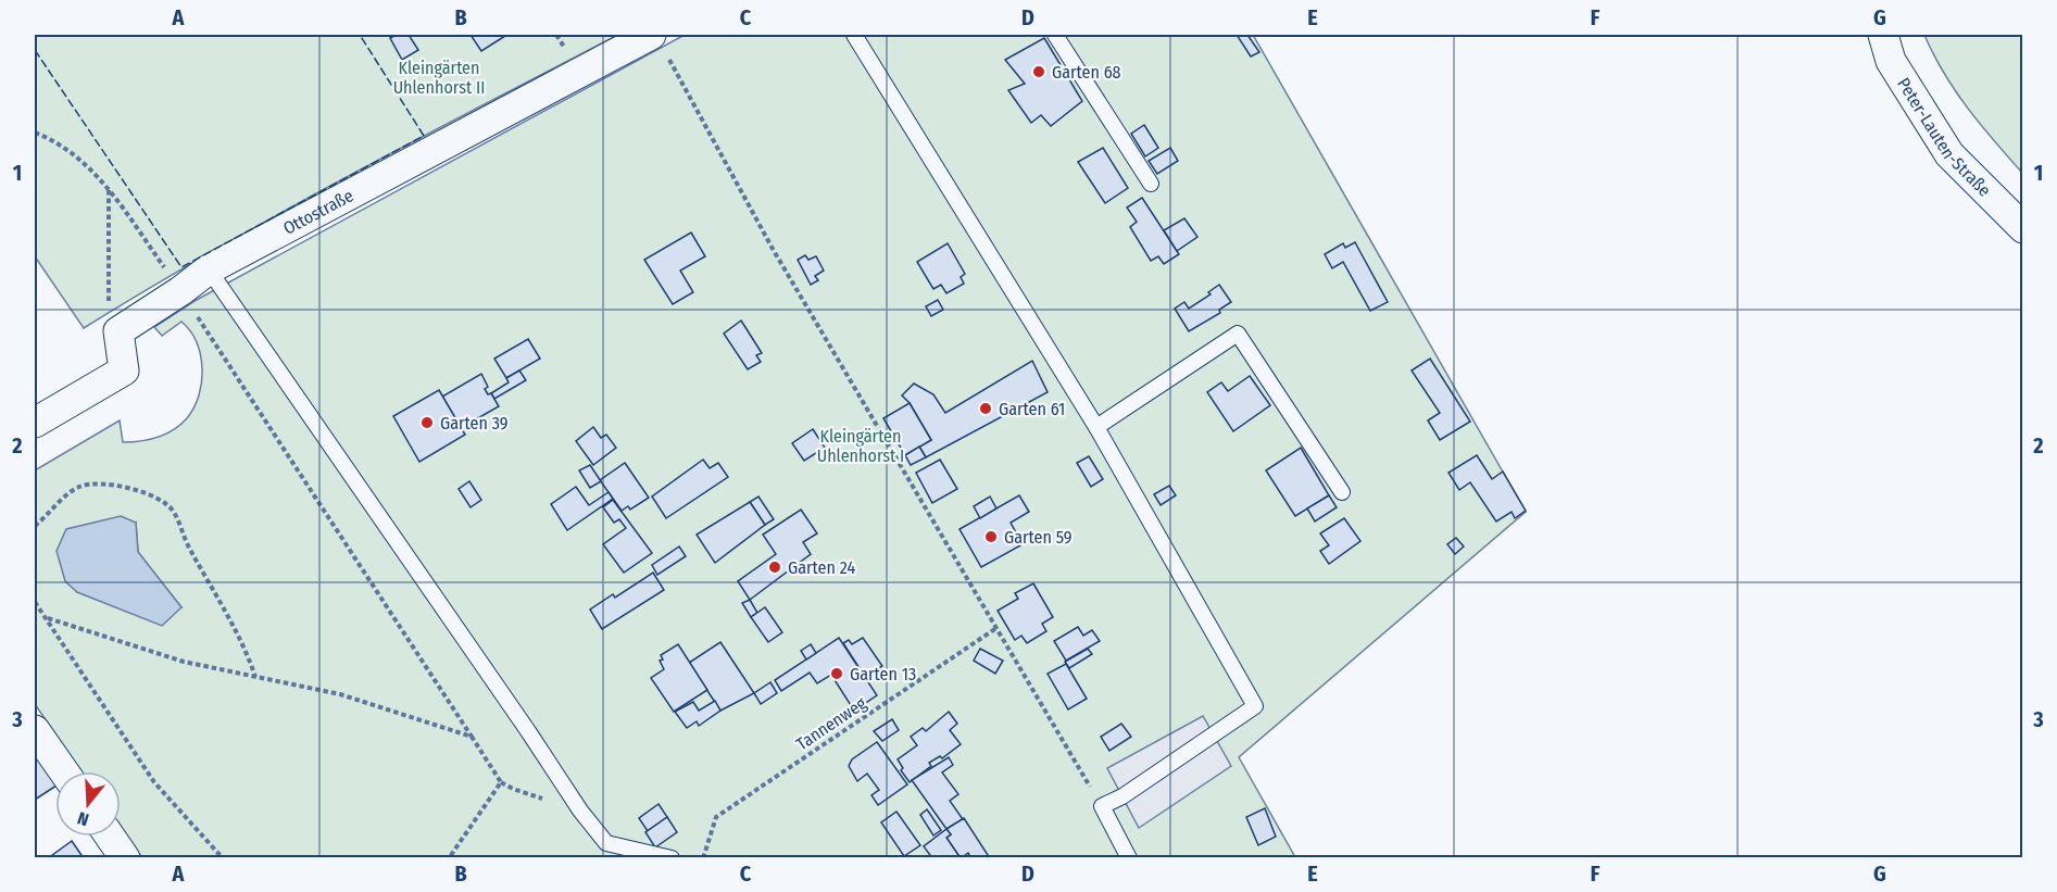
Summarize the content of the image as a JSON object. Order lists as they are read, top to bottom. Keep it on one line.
{"streets":{"street":["Peter-Lauten-Straße","Ottostraße"],"path":["Tannenweg"]},"parks":["Kleingärten Uhlenhorst II","Kleingärten Uhlenhorst I"],"places":["Garten 68","Garten 61","Garten 39","Garten 59","Garten 24","Garten 13"],"north":"bottom","grid":{"columns":["A","B","C","D","E","F","G"],"rows":["1","2","3"]}}
